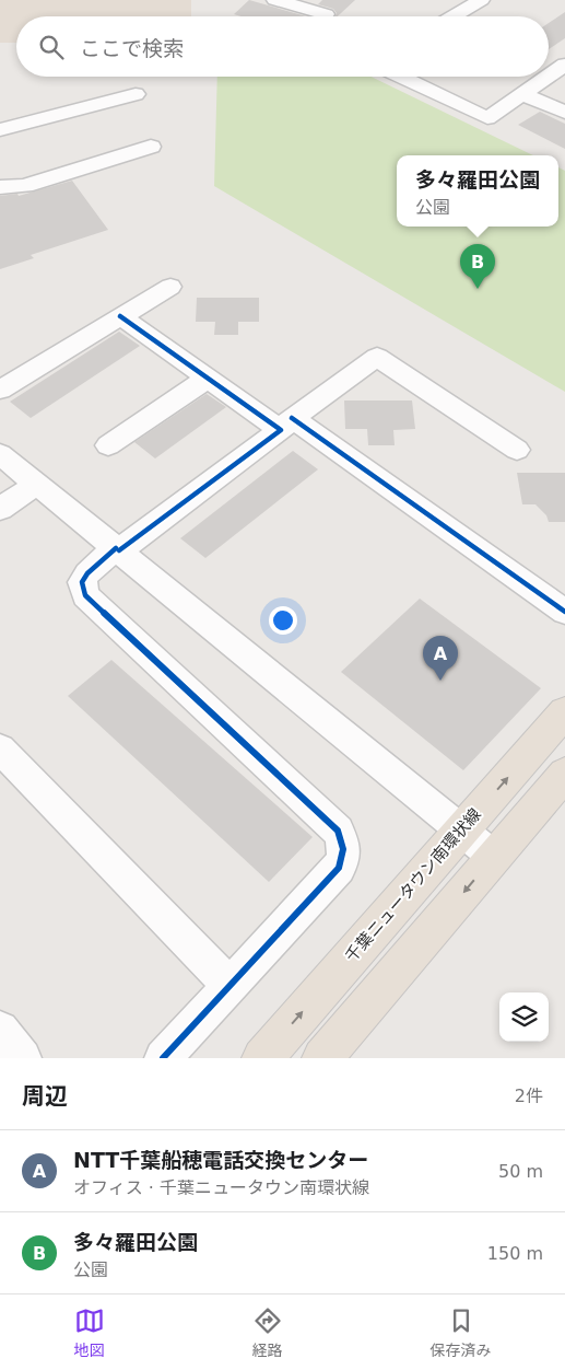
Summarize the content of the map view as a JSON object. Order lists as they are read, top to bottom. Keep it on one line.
{"streets":{"main road":["千葉ニュータウン南環状線"]},"page":{"search":"ここで検索","popup":["多々羅田公園","公園"],"pins":["B","A"],"heading":["周辺","2件"],"list":[{"mark":"A","name":"NTT千葉船穂電話交換センター","note":"オフィス · 千葉ニュータウン南環状線","value":"50 m"},{"mark":"B","name":"多々羅田公園","note":"公園","value":"150 m"}],"nav":["地図","経路","保存済み"]}}
